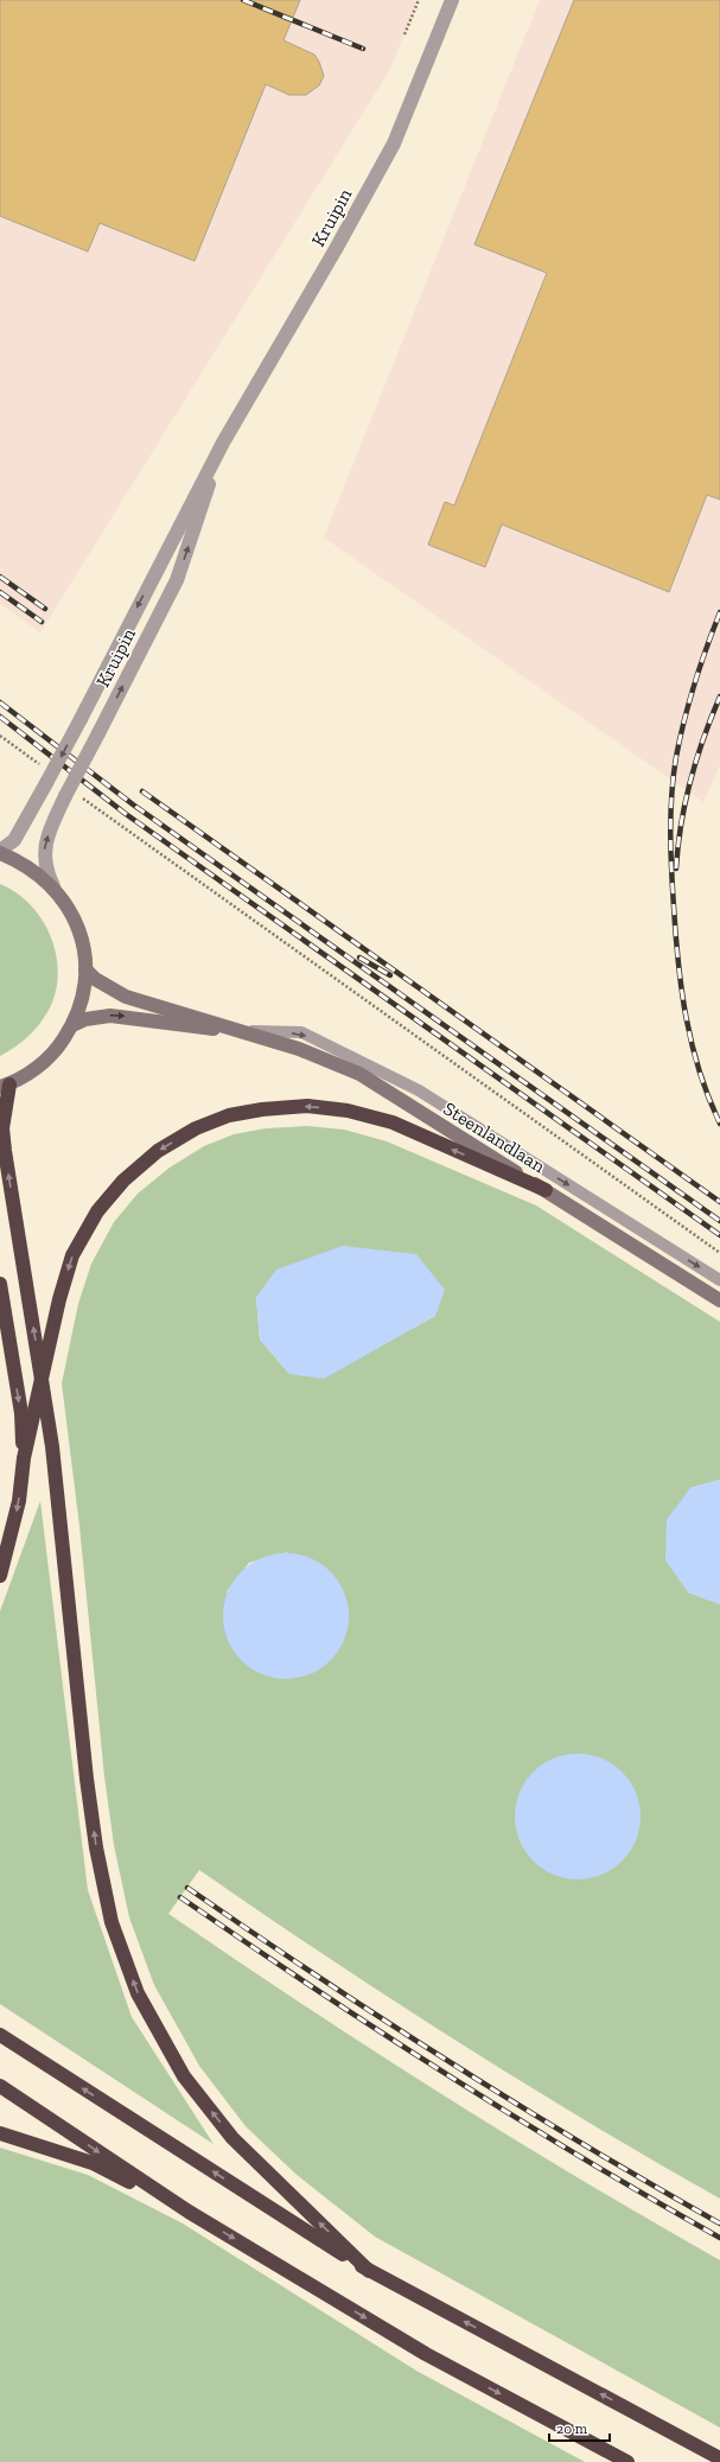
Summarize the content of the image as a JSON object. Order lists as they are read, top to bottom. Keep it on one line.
{"streets":{"main road":["Steenlandlaan"],"street":["Kruipin"]},"scale_bar":"20 m"}
